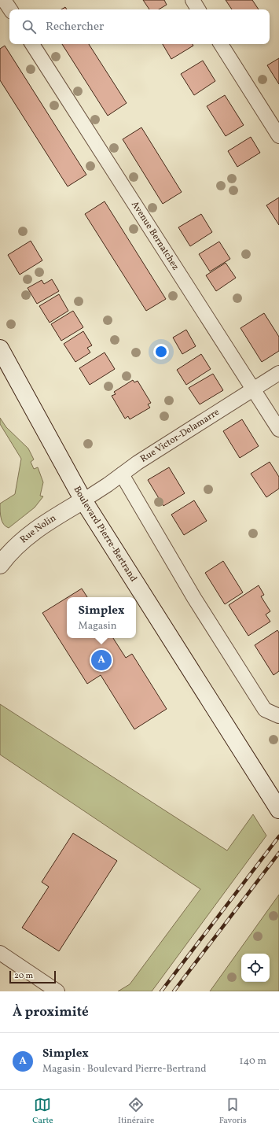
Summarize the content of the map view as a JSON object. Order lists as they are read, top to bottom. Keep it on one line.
{"streets":{"main road":["Rue Nolin","Boulevard Pierre-Bertrand"],"street":["Avenue Bernatchez","Rue Victor-Delamarre"]},"crossings":[["Avenue Bernatchez","Rue Victor-Delamarre"],["Rue Victor-Delamarre","Rue Nolin"],["Rue Victor-Delamarre","Boulevard Pierre-Bertrand"],["Rue Nolin","Boulevard Pierre-Bertrand"]],"scale_bar":"20 m","page":{"search":"Rechercher","popup":["Simplex","Magasin"],"pins":"A","scale":"20 m","heading":"À proximité","list":[{"mark":"A","name":"Simplex","note":"Magasin · Boulevard Pierre-Bertrand","value":"140 m"}],"nav":["Carte","Itinéraire","Favoris"]}}
